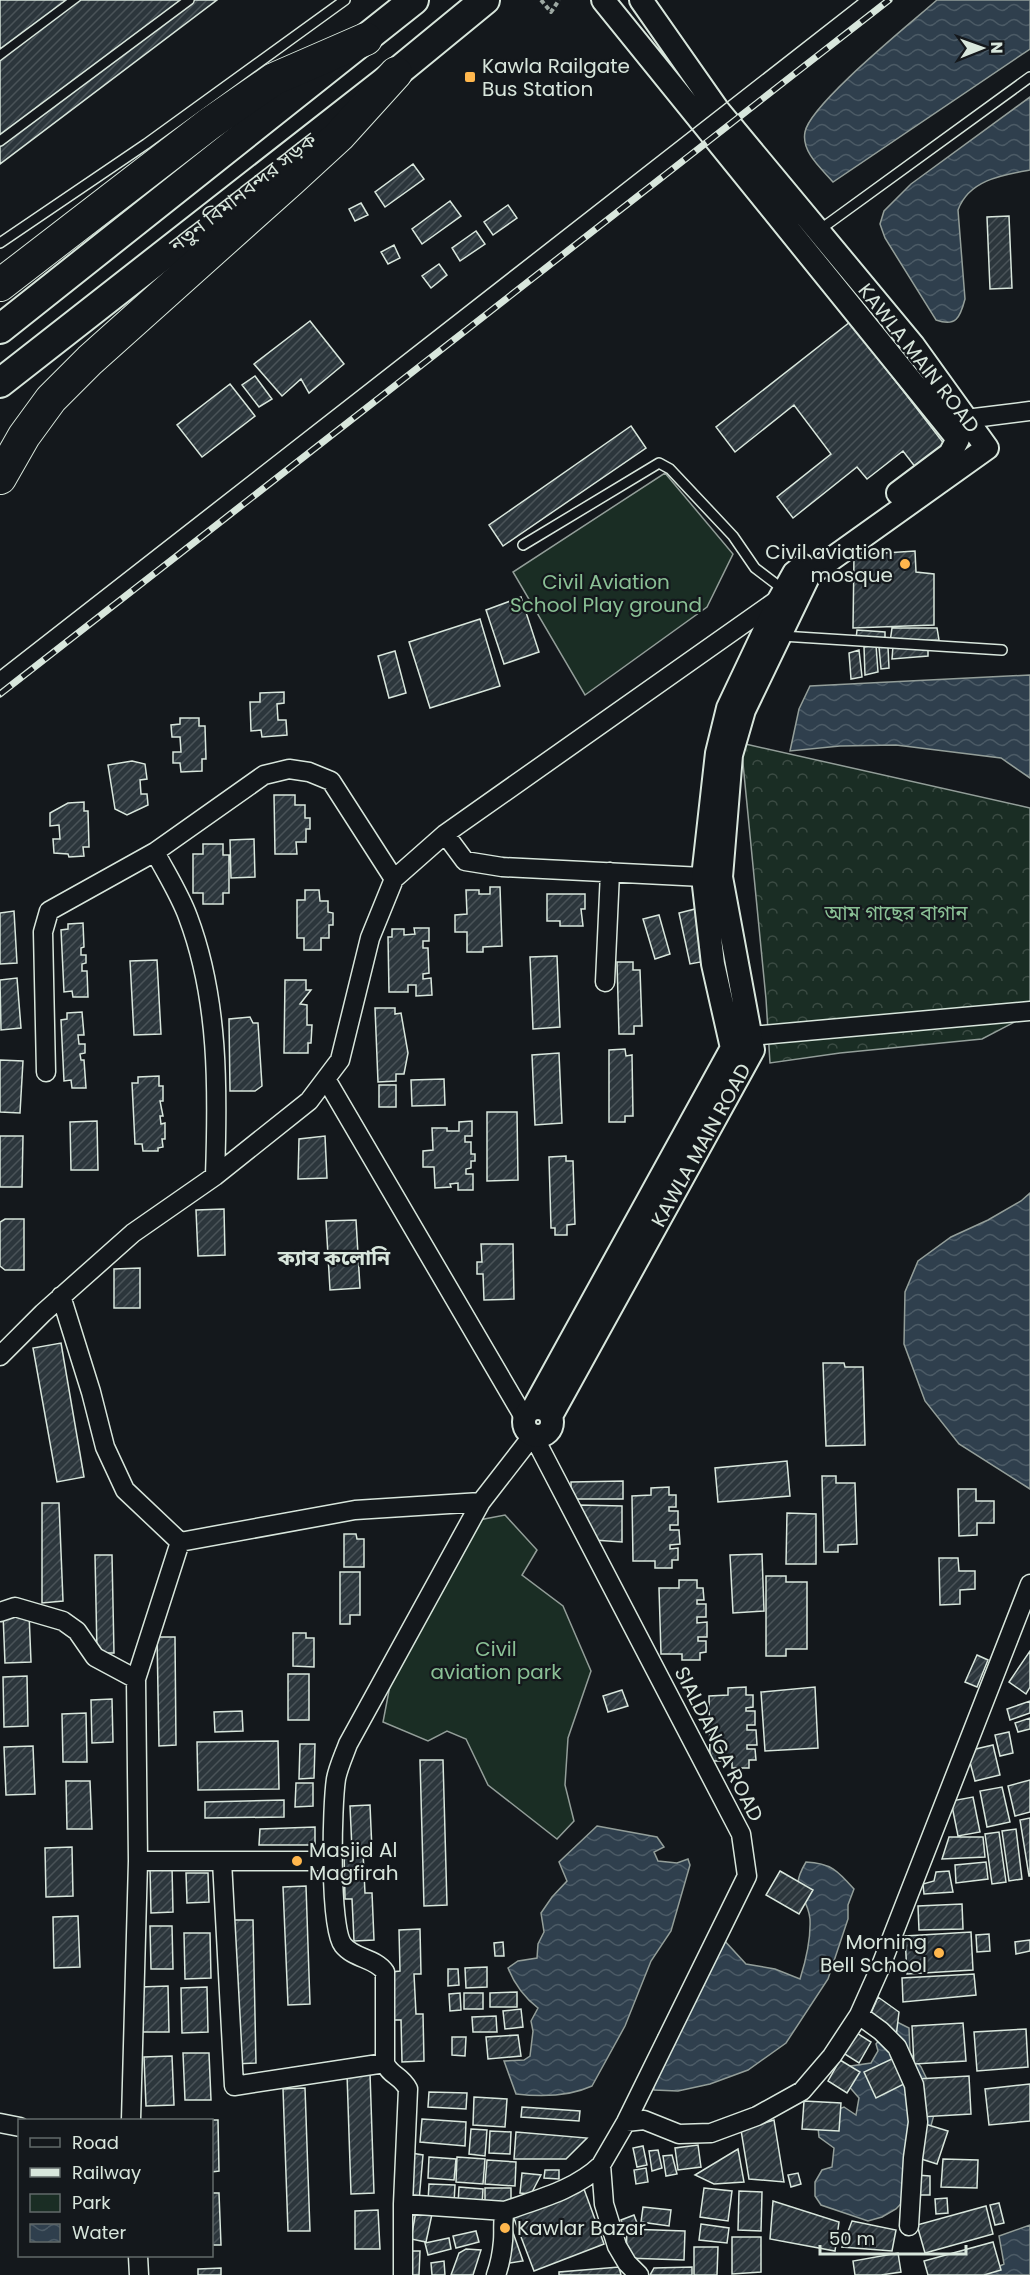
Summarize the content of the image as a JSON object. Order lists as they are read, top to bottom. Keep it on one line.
{"streets":{"highway":["নতুন বিমানবন্দর সড়ক"],"street":["KAWLA MAIN ROAD","SIALDANGA ROAD"]},"crossings":[["KAWLA MAIN ROAD","SIALDANGA ROAD"]],"districts":["ক্যাব কলোনি"],"parks":["Civil Aviation School Play ground","আম গাছের বাগান","Civil aviation park"],"places":{"transit":["Kawla Railgate Bus Station"],"other":["Civil aviation mosque","Masjid Al Magfirah","Morning Bell School","Kawlar Bazar"]},"legend":["Road","Railway","Park","Water"],"scale_bar":"50 m","north":"right"}
